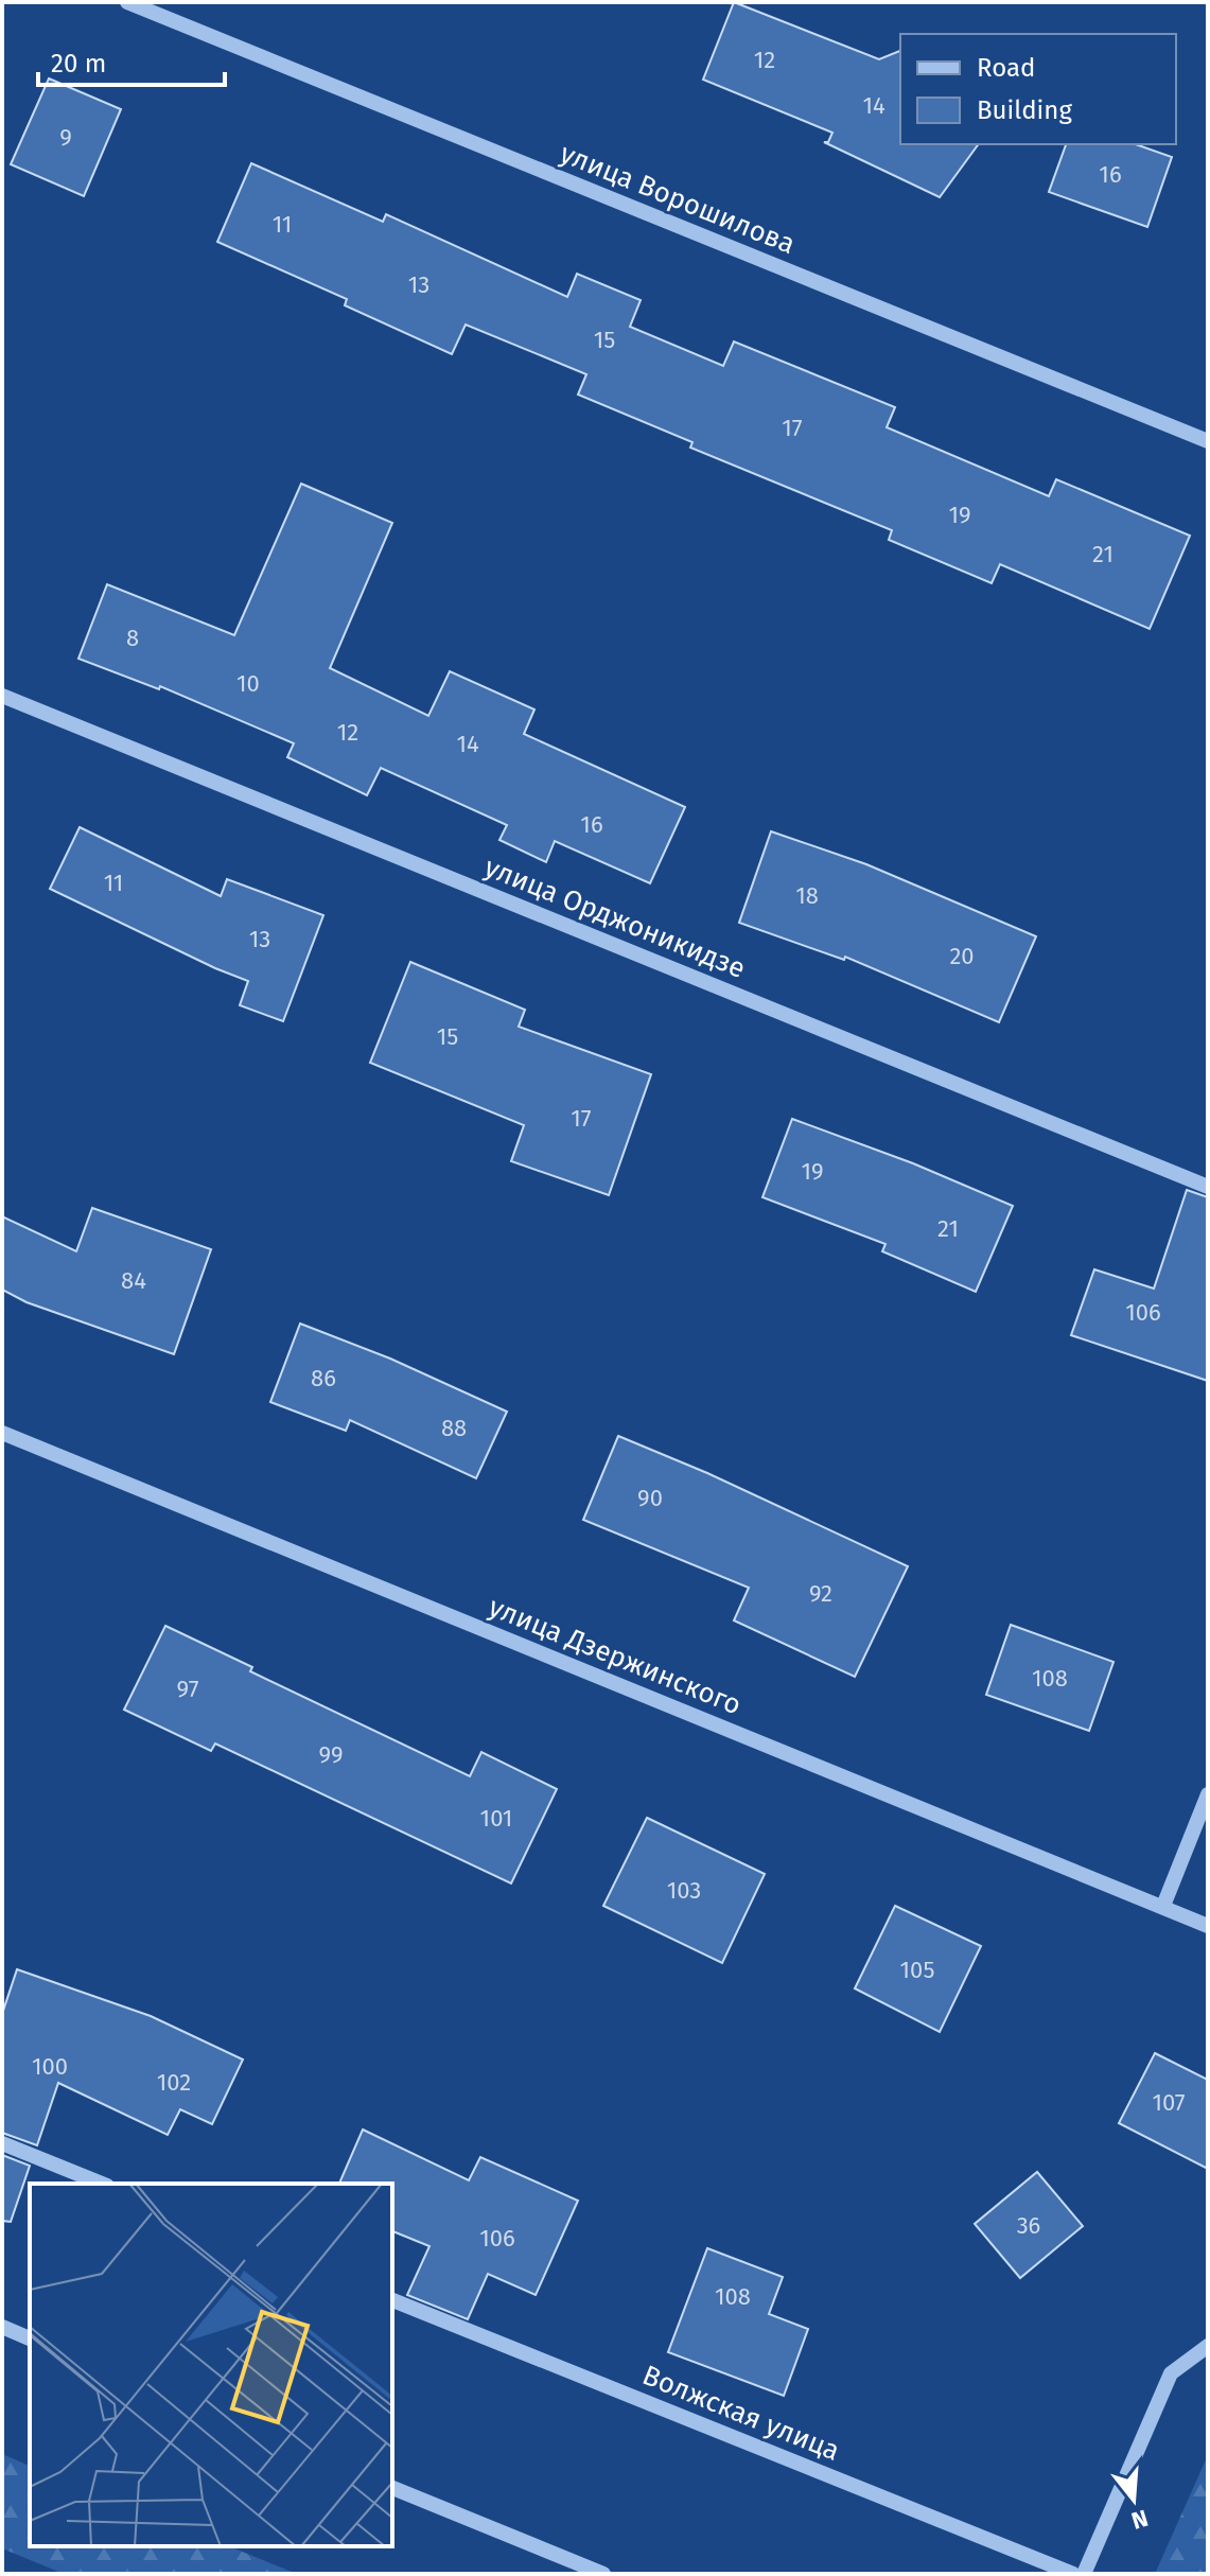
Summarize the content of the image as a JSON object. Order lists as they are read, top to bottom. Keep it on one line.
{"streets":{"street":["улица Ворошилова","улица Орджоникидзе","улица Дзержинского","Волжская улица"]},"house_numbers":["12","14","9","16","11","13","15","17","19","21","8","10","12","14","16","11","18","13","20","15","17","19","21","84","106","86","88","90","92","108","97","99","101","103","105","100","102","107","36","106","108"],"legend":["Road","Building"],"scale_bar":"20 m","north":"bottom"}
